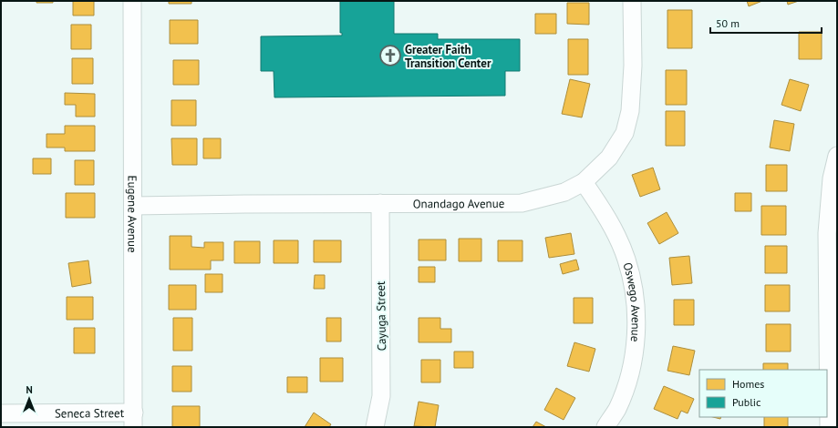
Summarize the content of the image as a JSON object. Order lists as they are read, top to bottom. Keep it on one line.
{"streets":{"street":["Onandago Avenue","Eugene Avenue","Oswego Avenue","Cayuga Street","Seneca Street"]},"crossings":[["Onandago Avenue","Eugene Avenue"],["Onandago Avenue","Oswego Avenue"],["Onandago Avenue","Cayuga Street"],["Eugene Avenue","Seneca Street"]],"places":{"church":["Greater Faith Transition Center"]},"legend":["Homes","Public"],"scale_bar":"50 m","north":"top"}
